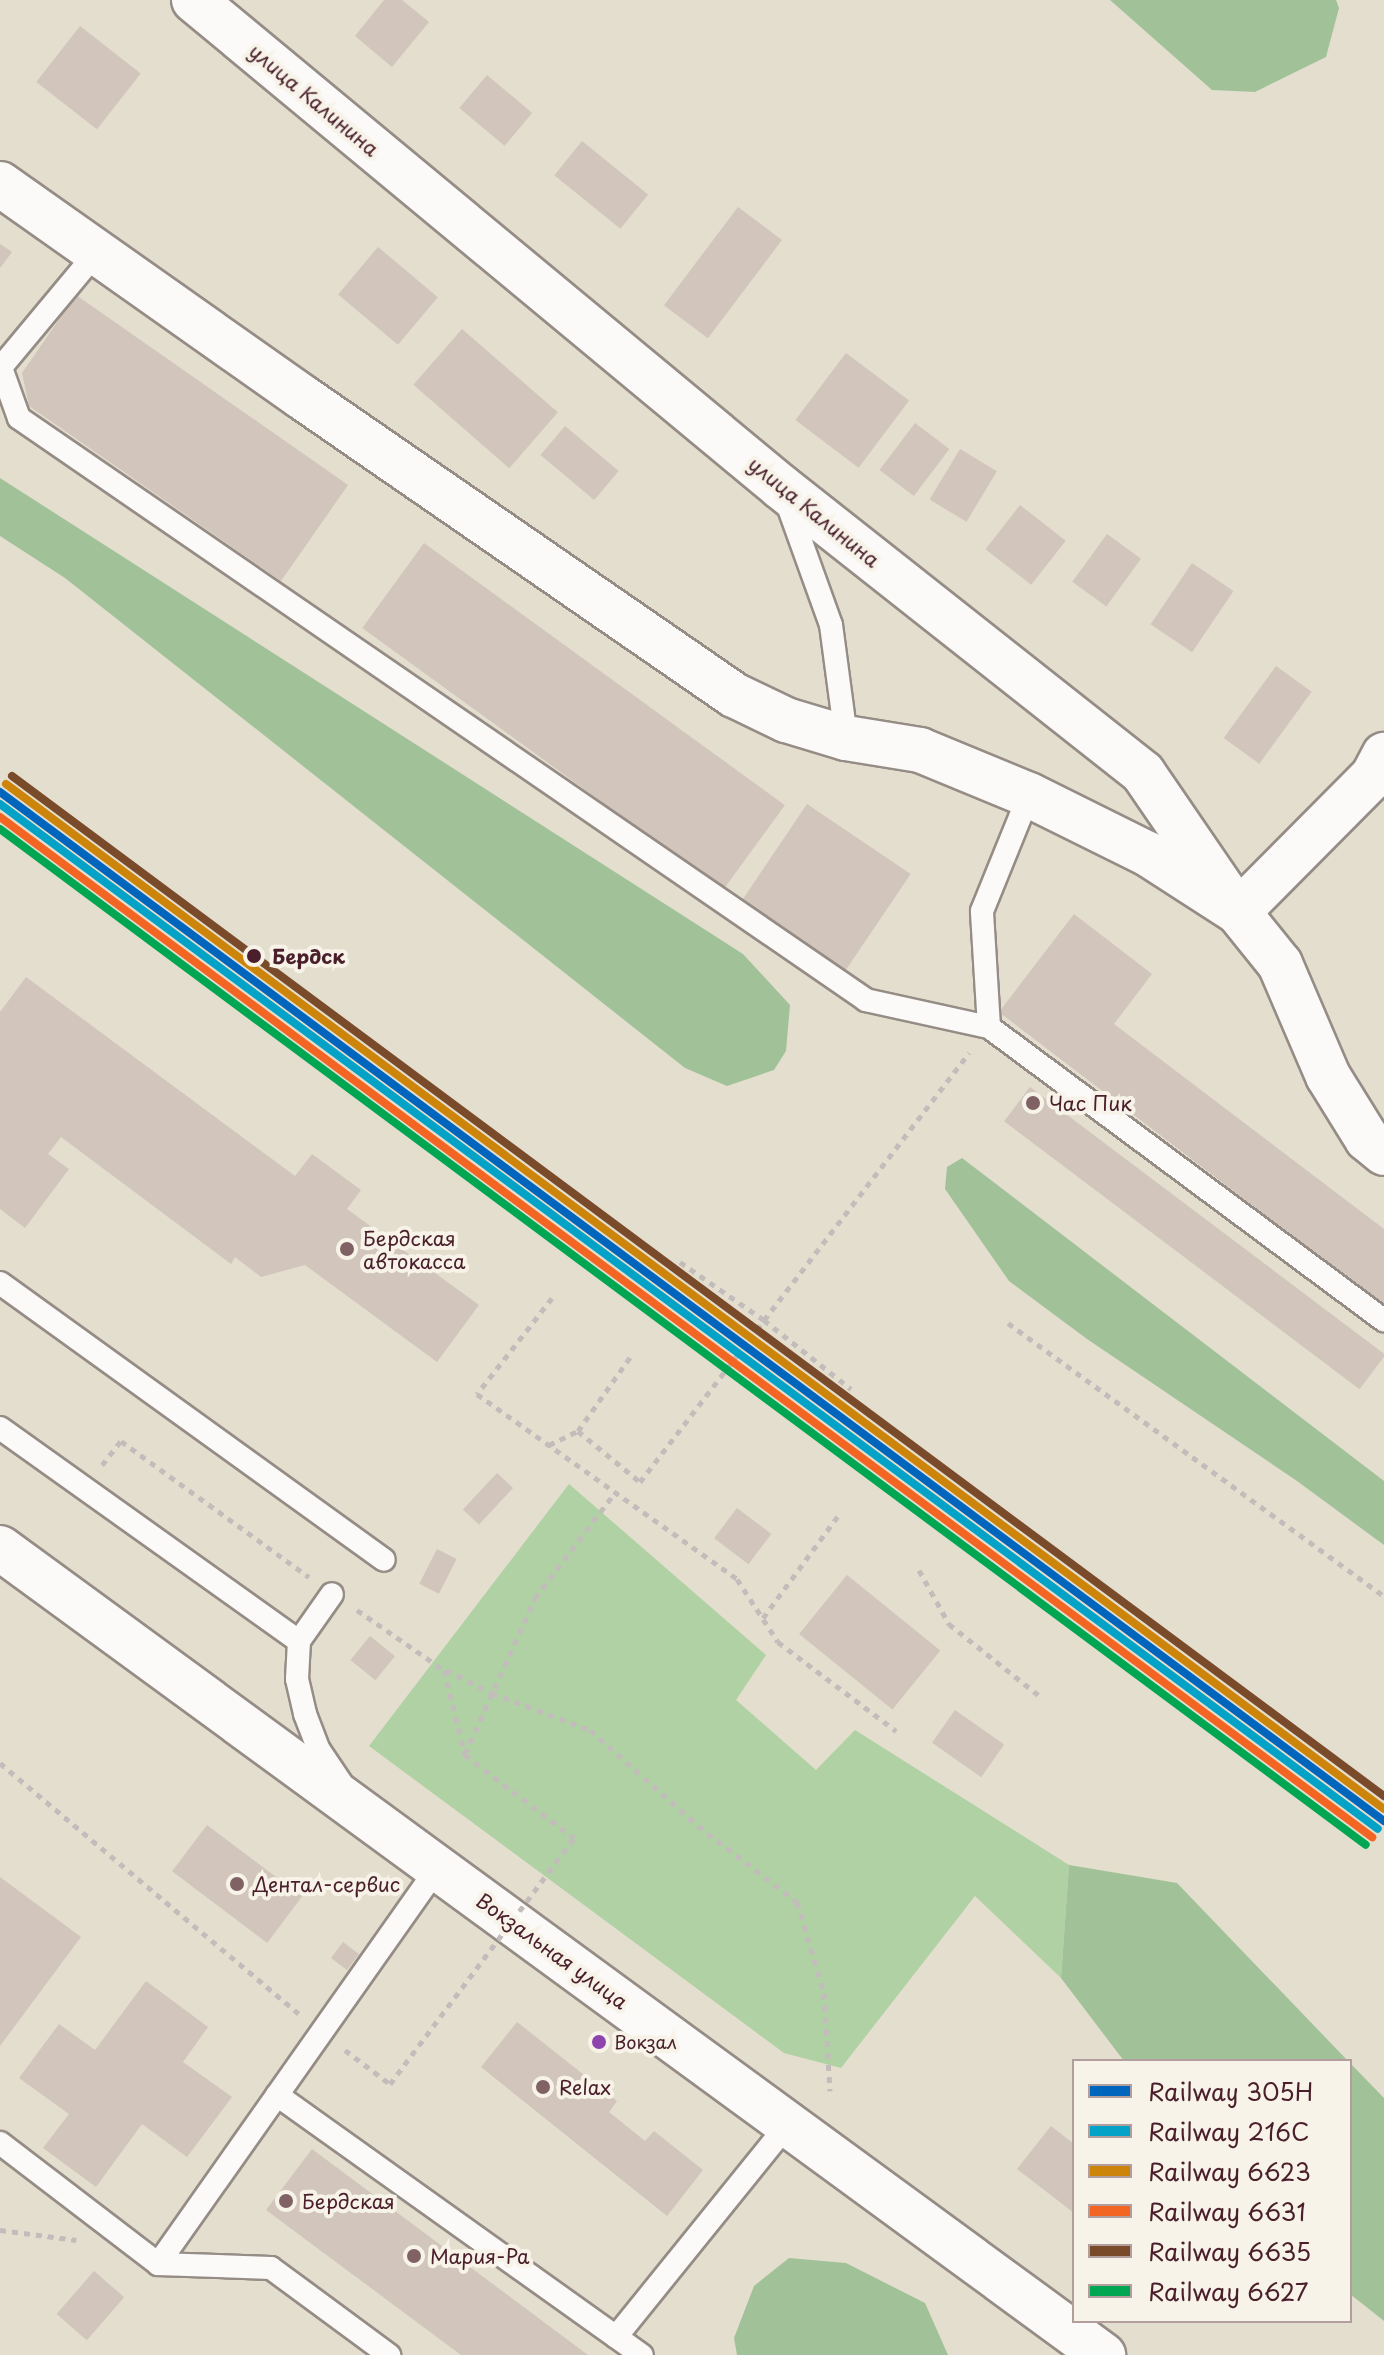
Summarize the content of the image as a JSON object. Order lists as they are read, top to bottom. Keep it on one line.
{"streets":{"main road":["улица Калинина","Вокзальная улица"]},"places":["Бердск","Час Пик","Бердская автокасса","Дентал-сервис","Вокзал","Relax","Бердская","Мария-Ра"],"lines":["rail line 6635","rail line 6623","rail line 305Н","rail line 216С","rail line 6631","rail line 6627"],"legend":["Railway 305Н","Railway 216С","Railway 6623","Railway 6631","Railway 6635","Railway 6627"]}
